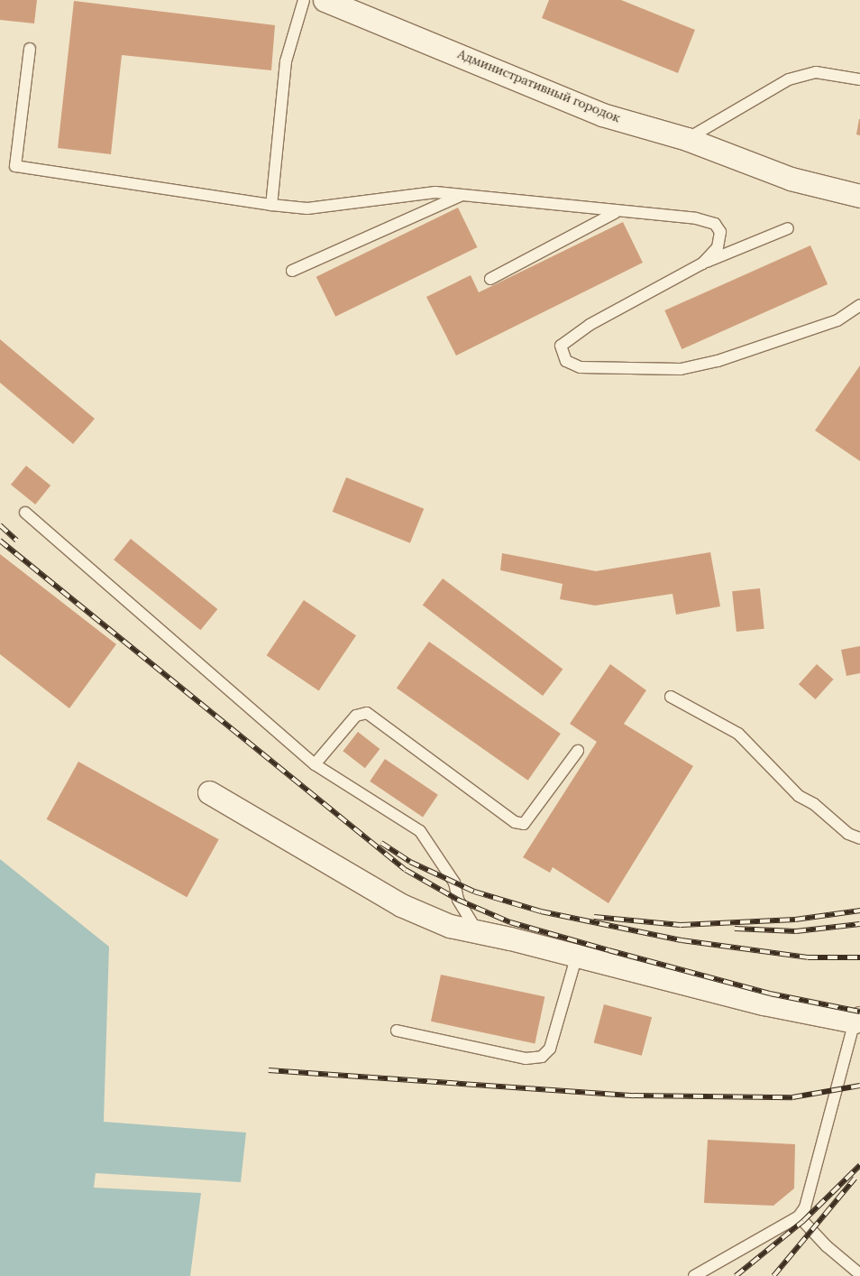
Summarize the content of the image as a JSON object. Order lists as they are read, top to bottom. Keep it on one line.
{"streets":{"street":["Административный городок"]}}
